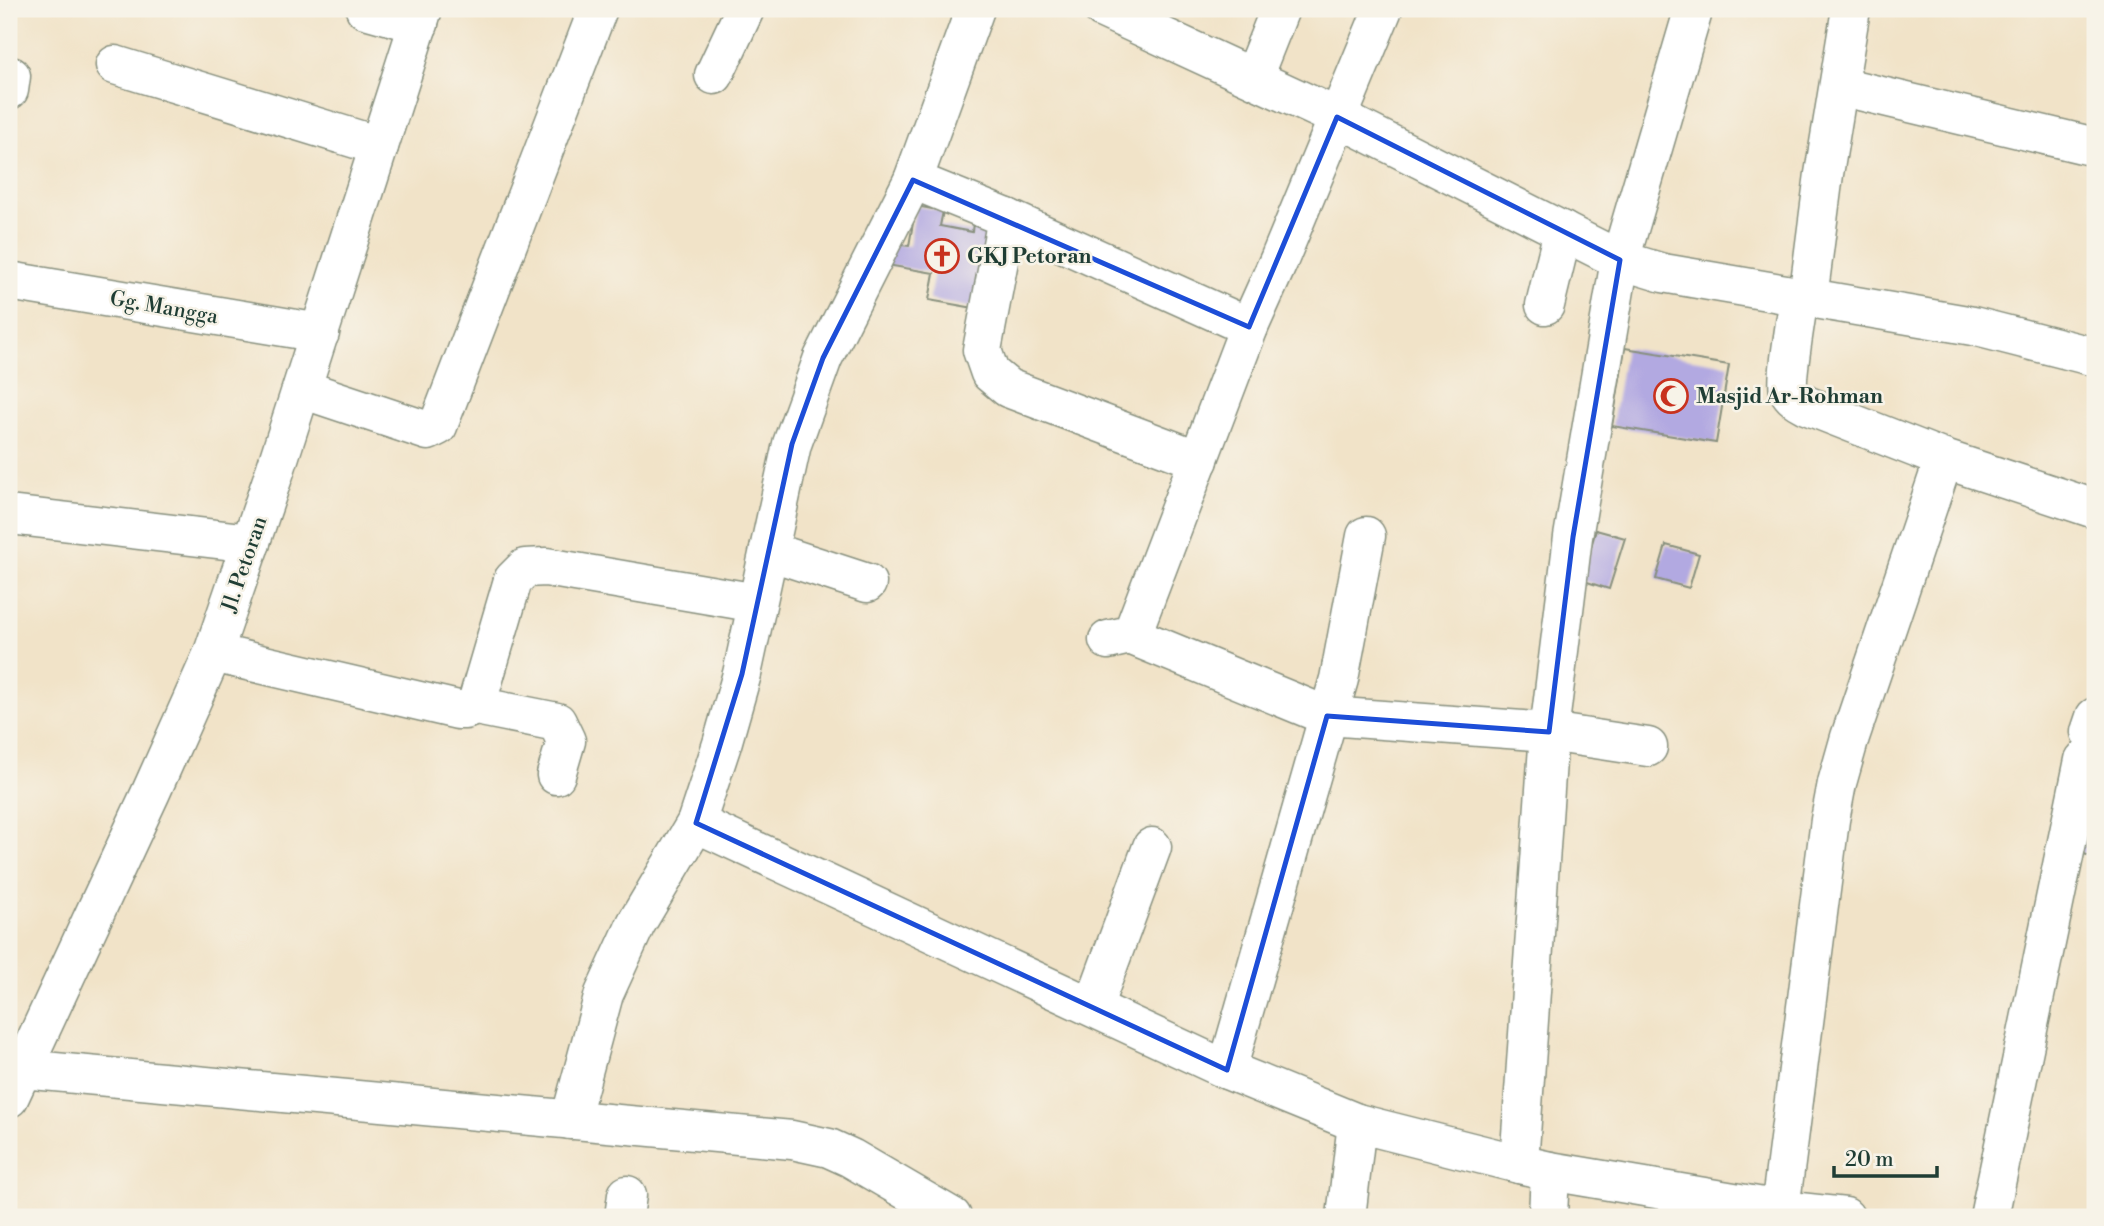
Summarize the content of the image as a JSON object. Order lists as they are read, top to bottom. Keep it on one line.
{"streets":{"street":["Gg. Mangga","Jl. Petoran"]},"crossings":[["Gg. Mangga","Jl. Petoran"]],"places":{"church":["GKJ Petoran"],"mosque":["Masjid Ar-Rohman"]},"scale_bar":"20 m"}
